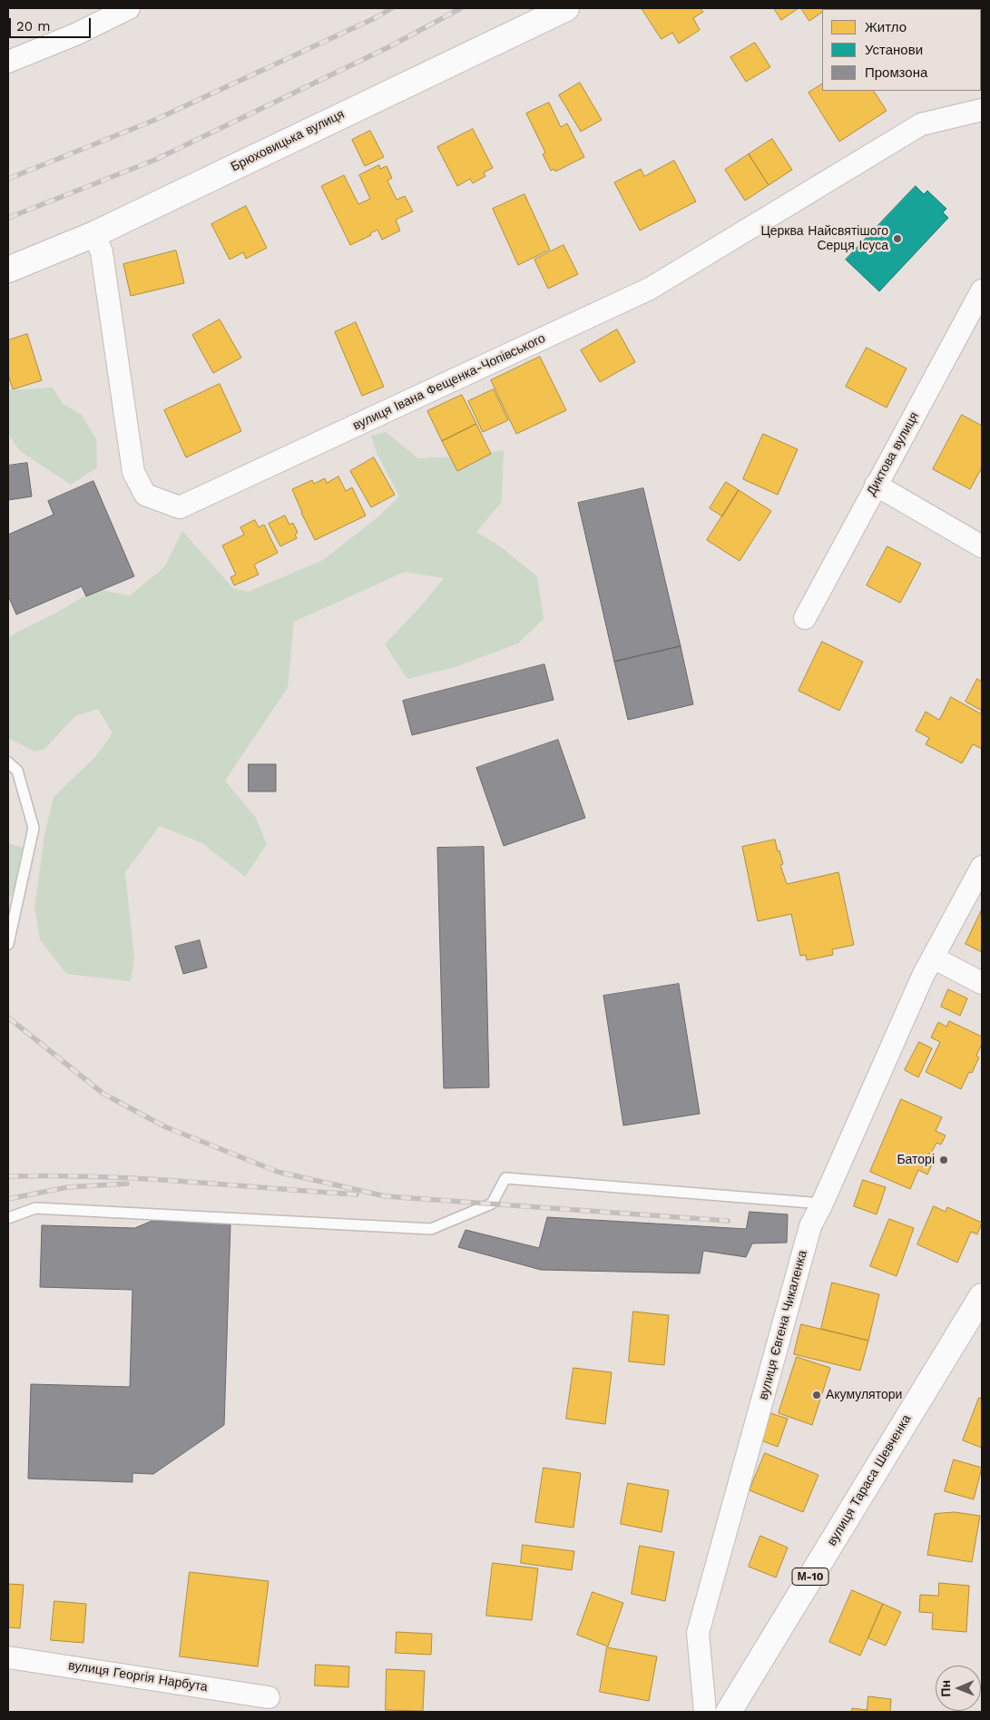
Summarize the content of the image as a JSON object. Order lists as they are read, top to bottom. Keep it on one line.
{"streets":{"main road":["Брюховицька вулиця","вулиця Тараса Шевченка","М-10"],"street":["вулиця Івана Фещенка-Чопівського","Диктова вулиця","вулиця Євгена Чикаленка","вулиця Георгія Нарбута"]},"crossings":[["Брюховицька вулиця","вулиця Івана Фещенка-Чопівського"]],"places":["Церква Найсвятішого Серця Ісуса","Баторі","Акумулятори"],"legend":["Житло","Установи","Промзона"],"scale_bar":"20 m","north":"left"}
